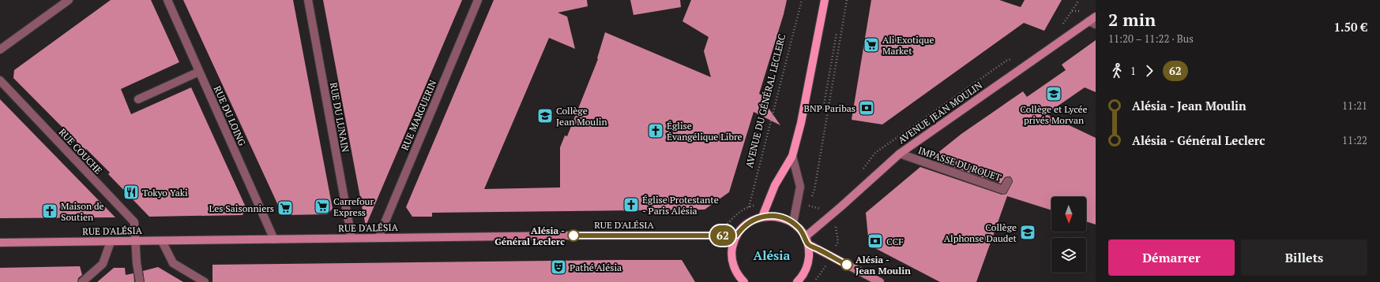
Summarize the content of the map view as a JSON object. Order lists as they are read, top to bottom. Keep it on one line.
{"streets":{"main road":["AVENUE JEAN MOULIN","RUE D'ALÉSIA"],"street":["RUE MARGUERIN","RUE DU LOING","RUE DU LUNAIN","RUE COUCHE","IMPASSE DU ROUET"],"path":["AVENUE DU GÉNÉRAL LECLERC"]},"crossings":[["AVENUE JEAN MOULIN","IMPASSE DU ROUET"],["RUE MARGUERIN","RUE D'ALÉSIA"],["RUE DU LOING","RUE D'ALÉSIA"],["RUE DU LUNAIN","RUE D'ALÉSIA"],["RUE COUCHE","RUE D'ALÉSIA"]],"districts":["Alésia"],"places":{"supermarket":["Ali Exotique Market","Carrefour Express","Les Saisonniers"],"school or university":["Collège et Lycée privés Morvan","Collège Jean Moulin","Collège Alphonse Daudet"],"bank":["BNP Paribas","CCF"],"church":["Église Évangélique Libre","Église Protestante - Paris Alésia","Maison de Soutien"],"restaurant":["Tokyo Yaki"],"other":["Alésia - Général Leclerc","Alésia - Jean Moulin"],"theatre":["Pathé Alésia"]},"lines":["bus line 62"],"north":"bottom","page":{"on_map":"62","heading":["2 min","11:20 – 11:22 · Bus","1.50 €"],"legs":["1","62"],"list":[{"name":"Alésia - Jean Moulin","value":"11:21"},{"name":"Alésia - Général Leclerc","value":"11:22"}],"buttons":["Démarrer","Billets"]}}
